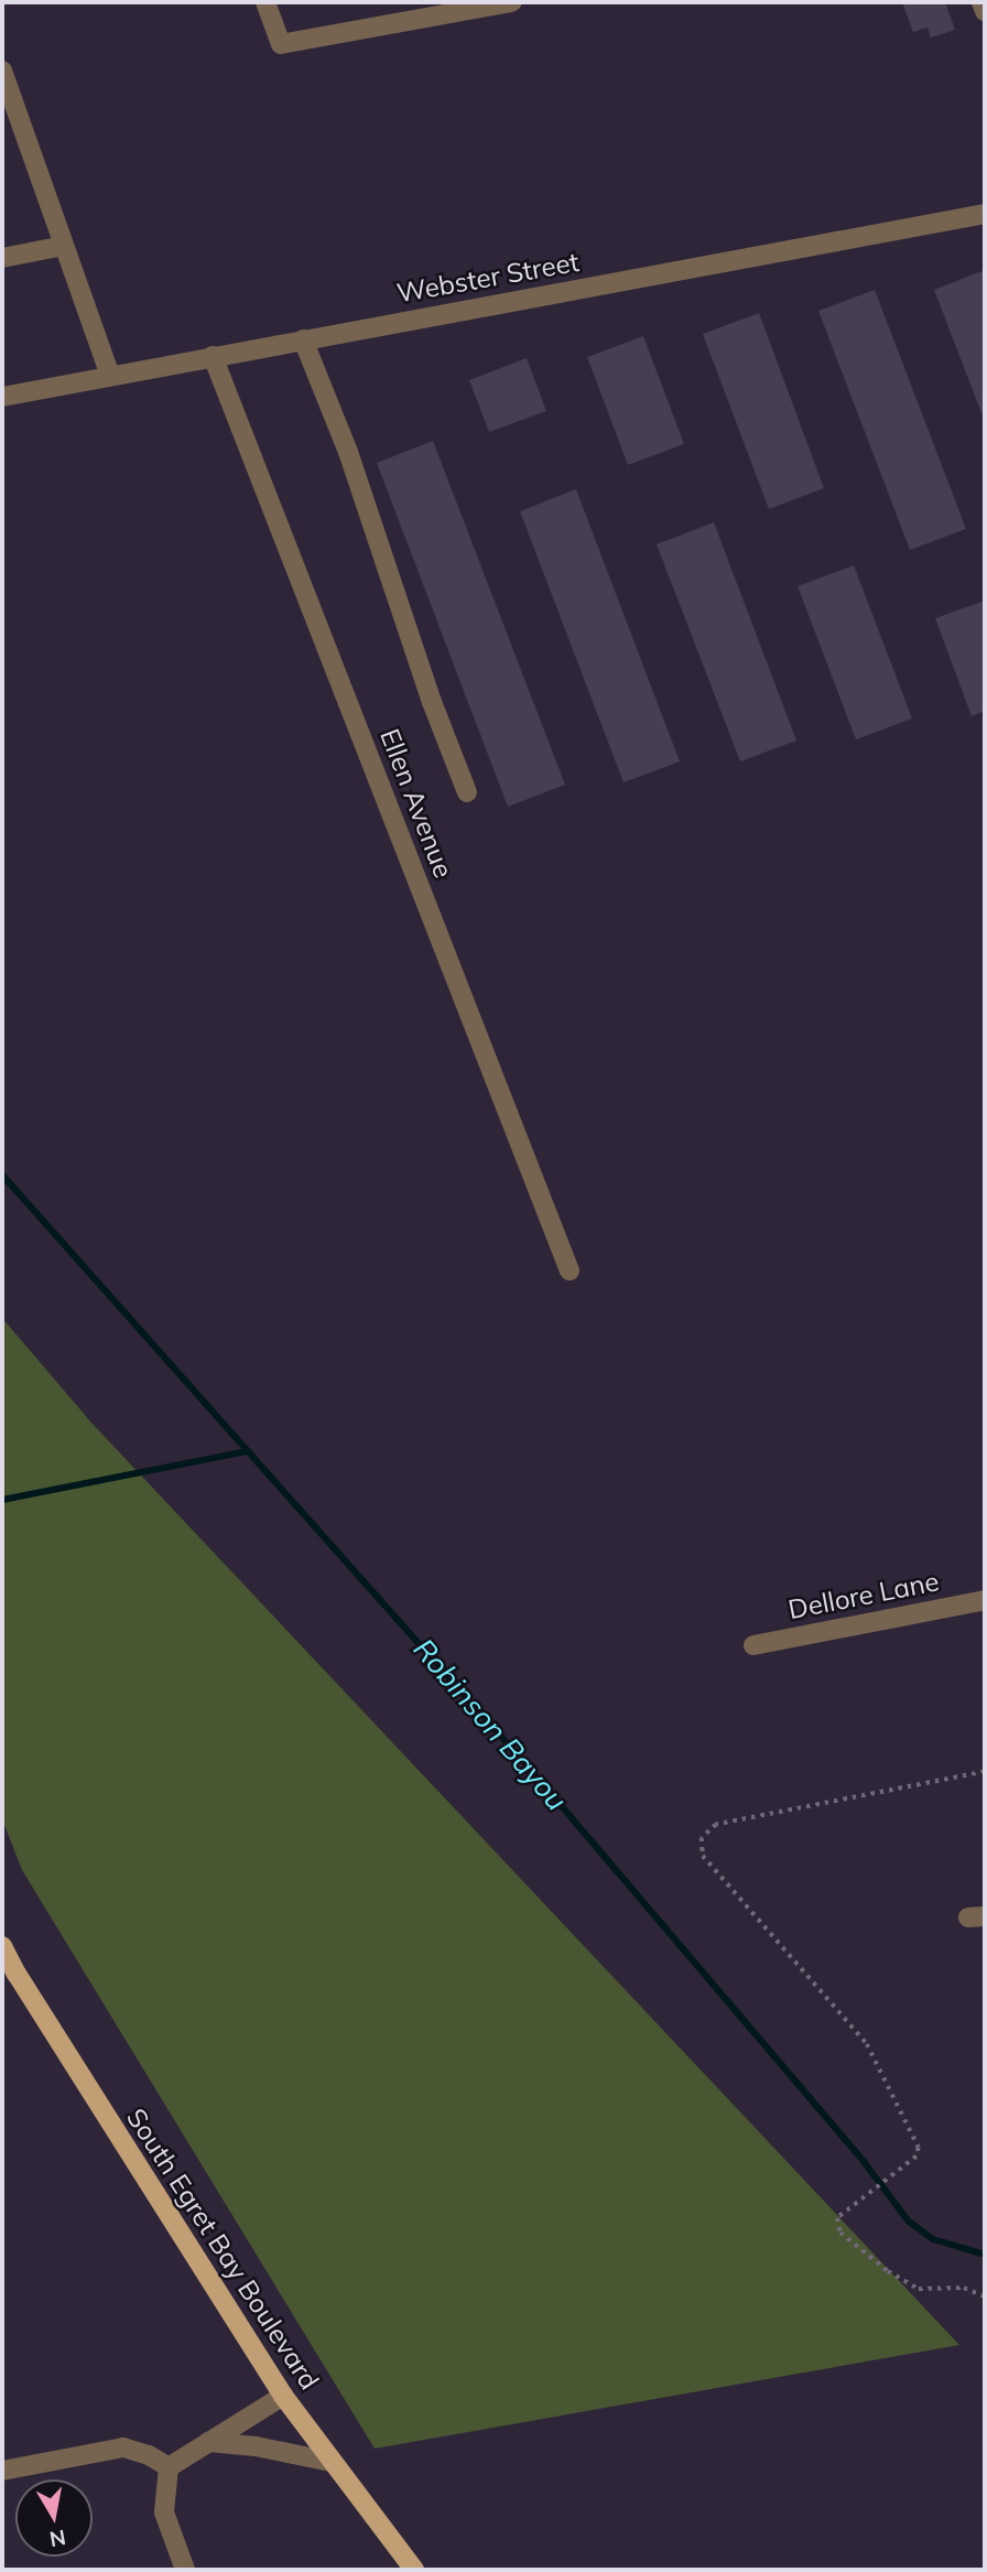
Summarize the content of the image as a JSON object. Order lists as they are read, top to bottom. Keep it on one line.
{"streets":{"main road":["South Egret Bay Boulevard"],"street":["Webster Street","Ellen Avenue","Dellore Lane"]},"crossings":[["Webster Street","Ellen Avenue"]],"water":["Robinson Bayou"],"north":"bottom"}
